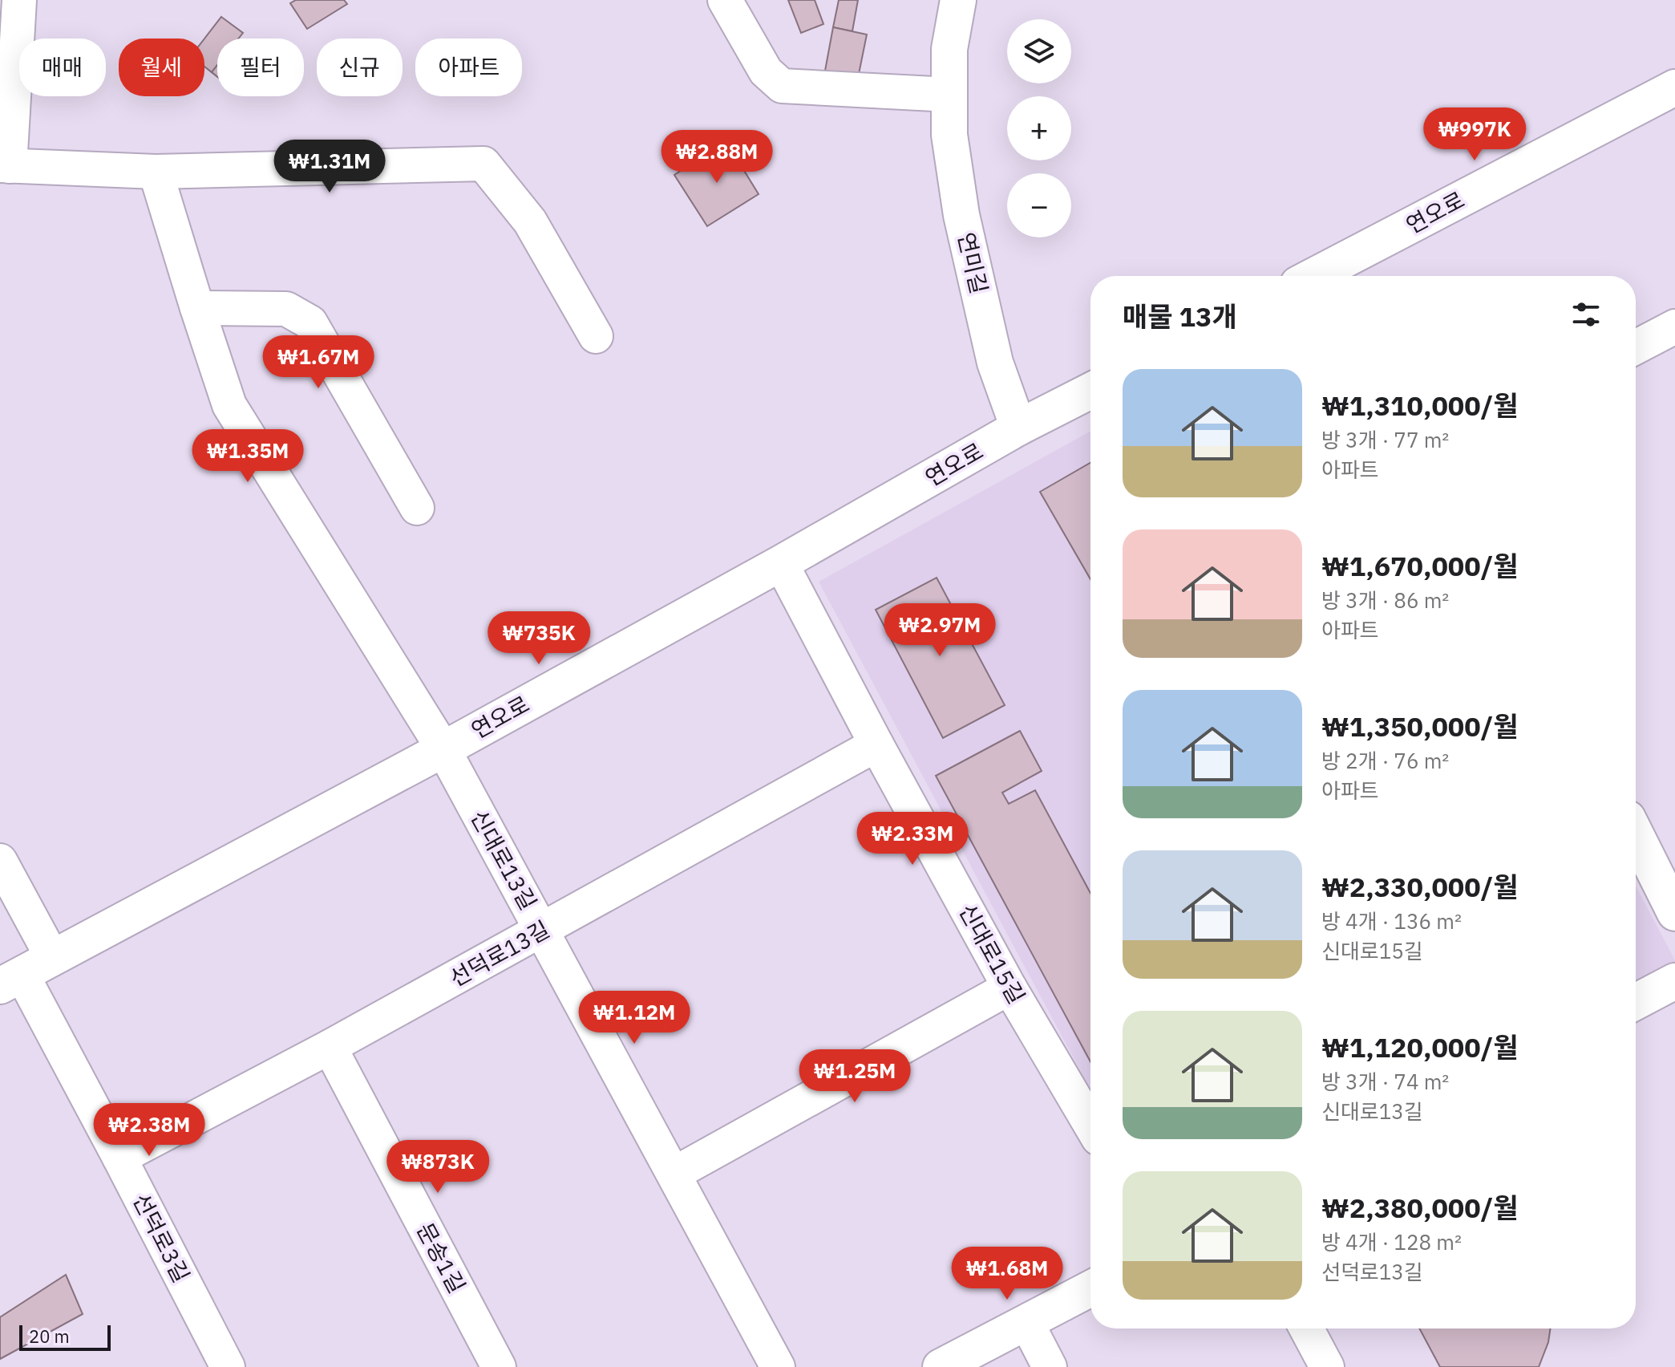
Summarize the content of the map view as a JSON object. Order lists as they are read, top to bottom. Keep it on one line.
{"streets":{"street":["연오로","연미길","신대로13길","선덕로13길","신대로15길","선덕로3길","문송1길"]},"crossings":[["연오로","연미길"],["연오로","신대로13길"],["연오로","신대로15길"],["연오로","선덕로3길"],["신대로13길","선덕로13길"],["선덕로13길","신대로15길"],["선덕로13길","선덕로3길"],["선덕로13길","문송1길"]],"scale_bar":"20 m","page":{"map_buttons":["+","−"],"chip":["매매","월세","필터","신규","아파트"],"price":["₩997K","₩2.88M","₩1.31M","₩1.67M","₩1.35M","₩2.97M","₩735K","₩2.33M","₩1.12M","₩1.25M","₩2.38M","₩873K","₩1.68M"],"heading":"매물 13개","list":[{"name":"₩1,310,000/월","note":"방 3개 · 77 m² · 아파트"},{"name":"₩1,670,000/월","note":"방 3개 · 86 m² · 아파트"},{"name":"₩1,350,000/월","note":"방 2개 · 76 m² · 아파트"},{"name":"₩2,330,000/월","note":"방 4개 · 136 m² · 신대로15길"},{"name":"₩1,120,000/월","note":"방 3개 · 74 m² · 신대로13길"},{"name":"₩2,380,000/월","note":"방 4개 · 128 m² · 선덕로13길"}],"scale":"20 m"}}
